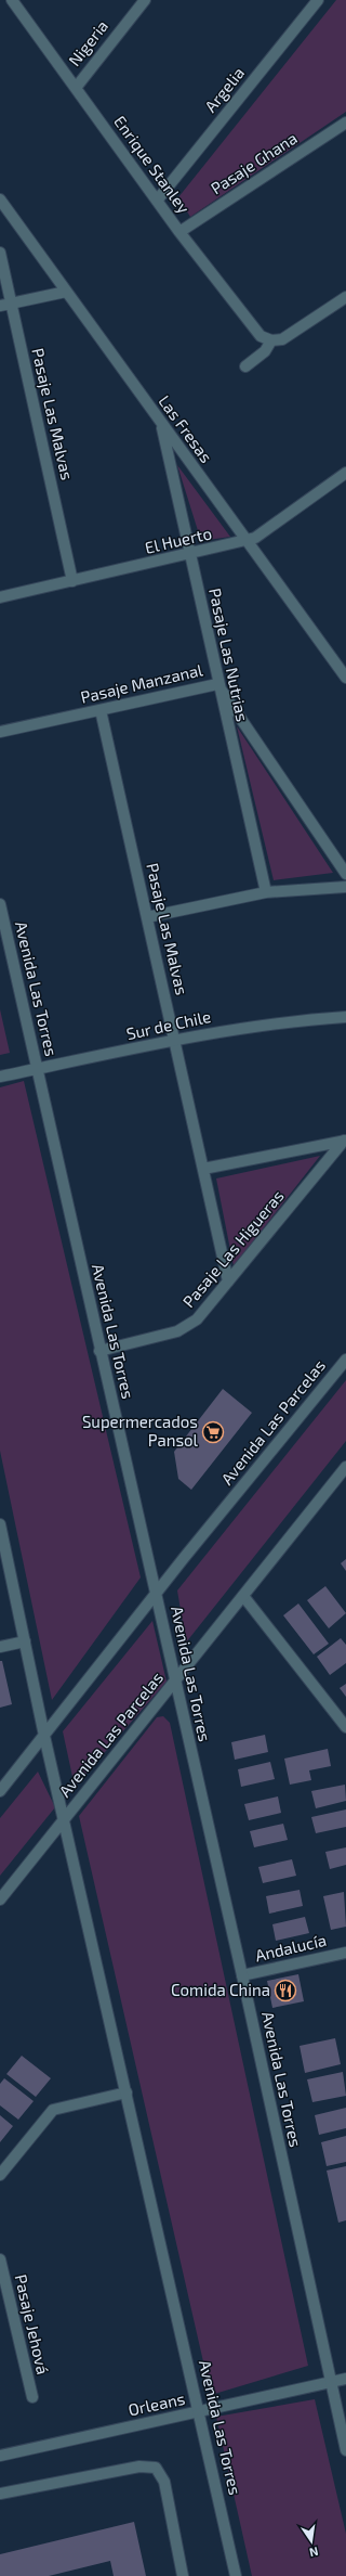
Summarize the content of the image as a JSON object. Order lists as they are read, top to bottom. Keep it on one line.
{"streets":{"street":["Nigeria","Argelia","Pasaje Ghana","Enrique Stanley","Pasaje Las Malvas","Las Fresas","El Huerto","Pasaje Las Nutrias","Pasaje Manzanal","Avenida Las Torres","Sur de Chile","Pasaje Las Higueras","Avenida Las Parcelas","Andalucía","Pasaje Jehová","Orleans"]},"crossings":[["Nigeria","Enrique Stanley"],["Argelia","Enrique Stanley"],["Pasaje Ghana","Enrique Stanley"],["Pasaje Las Malvas","El Huerto"],["Pasaje Las Malvas","Pasaje Manzanal"],["Pasaje Las Malvas","Sur de Chile"],["Pasaje Las Malvas","Pasaje Las Higueras"],["Las Fresas","El Huerto"],["Las Fresas","Pasaje Las Nutrias"],["El Huerto","Pasaje Las Nutrias"],["Pasaje Las Nutrias","Pasaje Manzanal"],["Avenida Las Torres","Sur de Chile"],["Avenida Las Torres","Pasaje Las Higueras"],["Avenida Las Torres","Avenida Las Parcelas"],["Avenida Las Torres","Andalucía"],["Avenida Las Torres","Orleans"]],"places":{"supermarket":["Supermercados Pansol"],"restaurant":["Comida China"]},"north":"bottom"}
